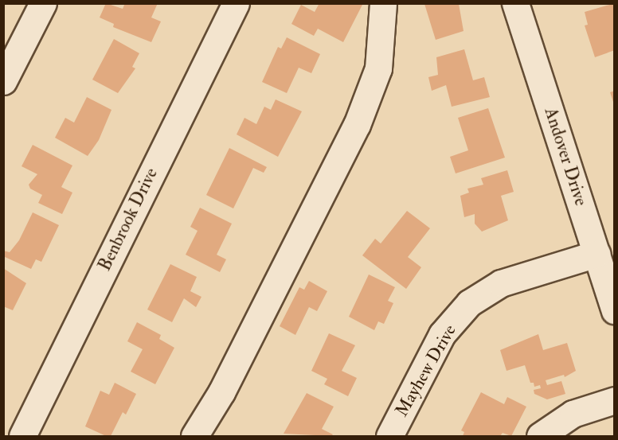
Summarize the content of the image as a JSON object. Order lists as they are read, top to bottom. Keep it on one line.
{"streets":{"street":["Andover Drive","Benbrook Drive","Mayhew Drive"]},"crossings":[["Andover Drive","Mayhew Drive"]]}
